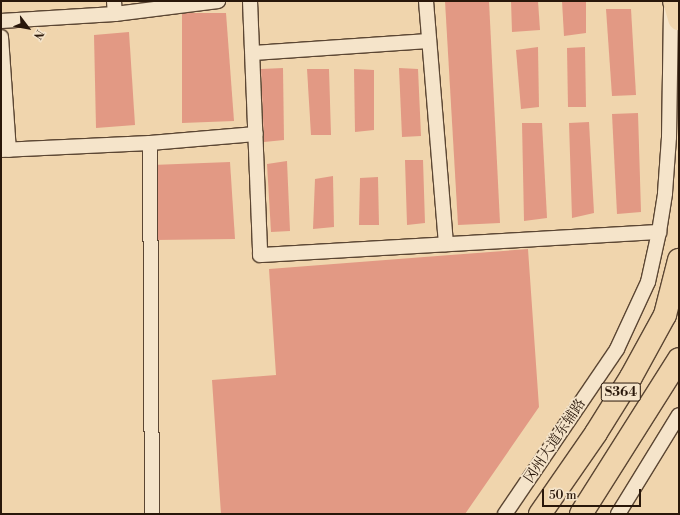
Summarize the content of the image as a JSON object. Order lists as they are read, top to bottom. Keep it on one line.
{"streets":{"main road":["S364"],"street":["冈州大道东辅路"]},"scale_bar":"50 m","north":"bottom right"}
